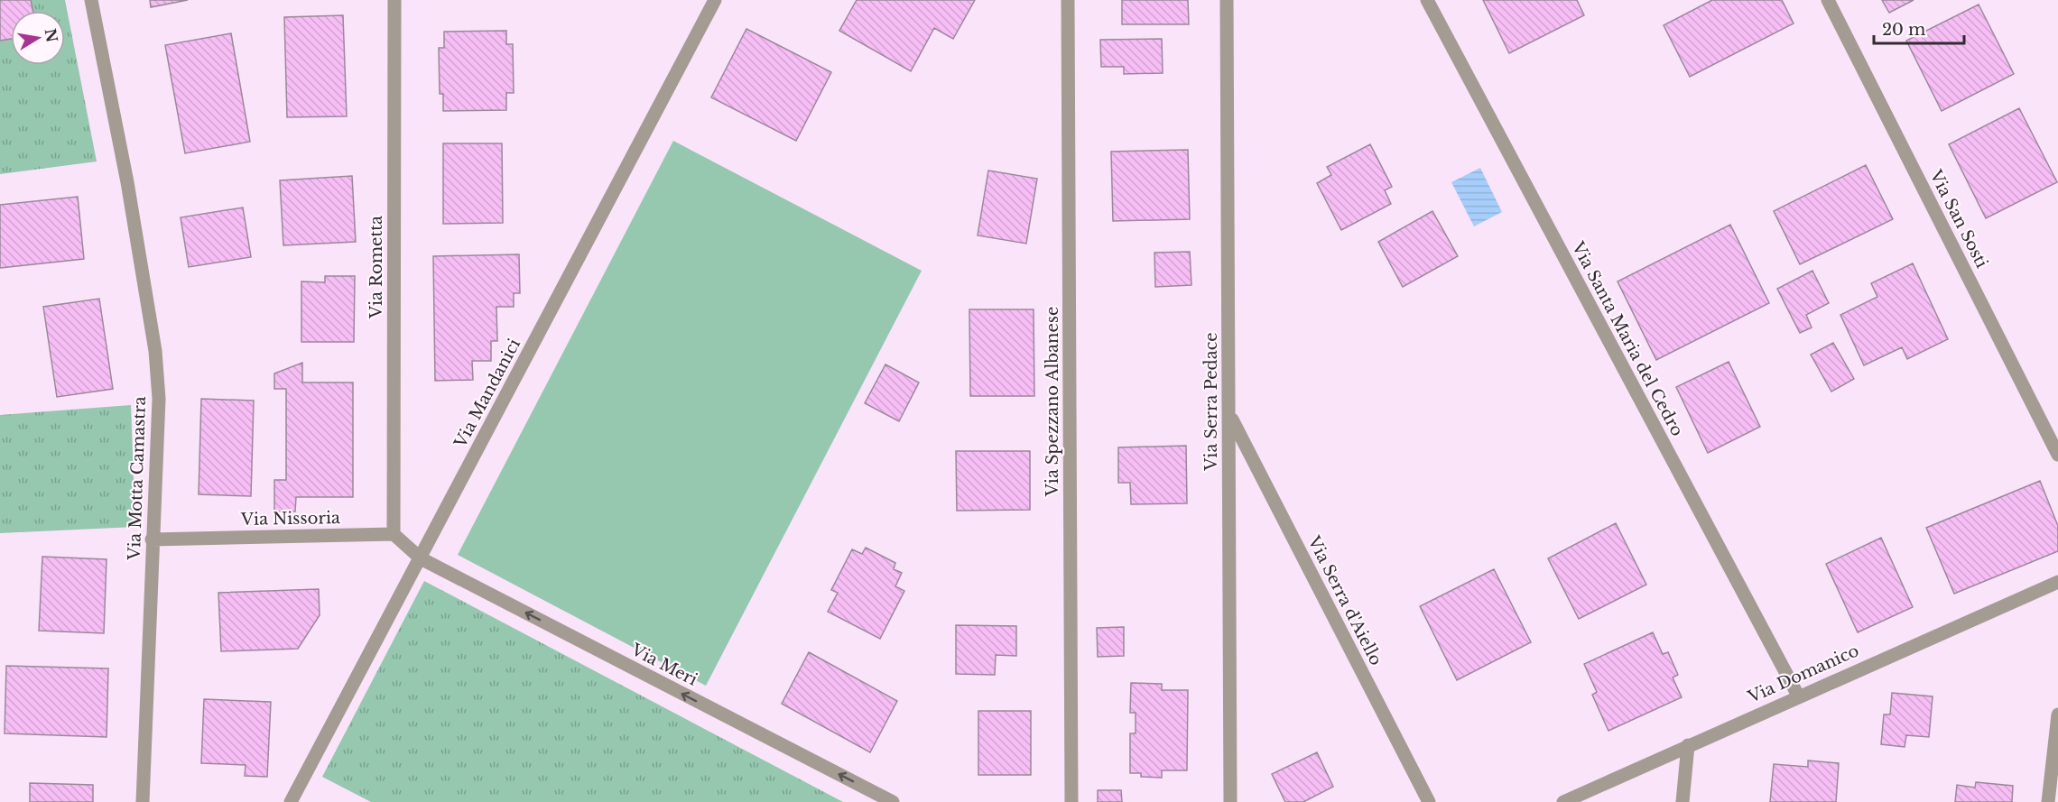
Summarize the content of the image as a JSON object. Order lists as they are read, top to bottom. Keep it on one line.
{"streets":{"street":["Via San Sosti","Via Rometta","Via Santa Maria del Cedro","Via Mandanici","Via Spezzano Albanese","Via Serra Pedace","Via Motta Camastra","Via Nissoria","Via Serra d'Aiello","Via Meri","Via Domanico"]},"crossings":[["Via Rometta","Via Nissoria"],["Via Santa Maria del Cedro","Via Domanico"],["Via Mandanici","Via Meri"],["Via Serra Pedace","Via Serra d'Aiello"],["Via Motta Camastra","Via Nissoria"]],"one_way":["Via Meri"],"scale_bar":"20 m","north":"right"}
